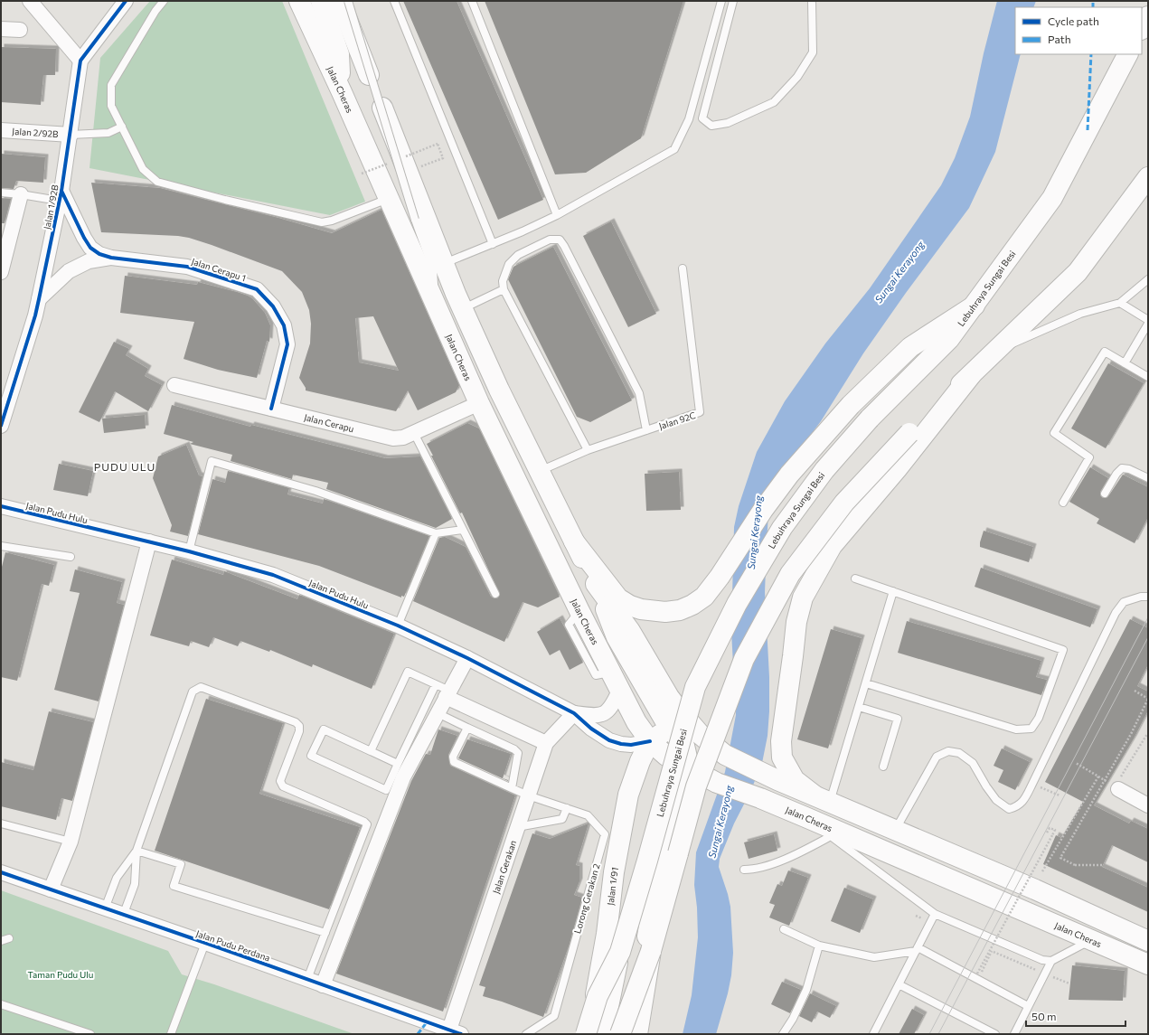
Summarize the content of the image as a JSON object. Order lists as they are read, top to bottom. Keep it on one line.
{"streets":{"main road":["Jalan Cheras","Lebuhraya Sungai Besi","Jalan 1/91"],"street":["Jalan 2/92B","Jalan 1/92B","Jalan Cerapu 1","Jalan Cerapu","Jalan Pudu Hulu","Jalan Gerakan","Jalan Pudu Perdana"],"lane":["Jalan 92C","Lorong Gerakan 2"]},"crossings":[["Jalan Cheras","Jalan Cerapu"],["Jalan Cheras","Jalan Pudu Hulu"],["Jalan Cheras","Jalan 1/91"],["Jalan 2/92B","Jalan 1/92B"],["Jalan 1/92B","Jalan Cerapu 1"],["Jalan Cerapu 1","Jalan Cerapu"],["Lebuhraya Sungai Besi","Jalan 1/91"],["Jalan Pudu Hulu","Jalan Gerakan"],["Jalan Pudu Hulu","Jalan 1/91"],["Jalan Gerakan","Lorong Gerakan 2"],["Jalan Gerakan","Jalan Pudu Perdana"]],"districts":["PUDU ULU"],"water":["Sungai Kerayong"],"parks":["Taman Pudu Ulu"],"legend":["Cycle path","Path"],"scale_bar":"50 m"}
